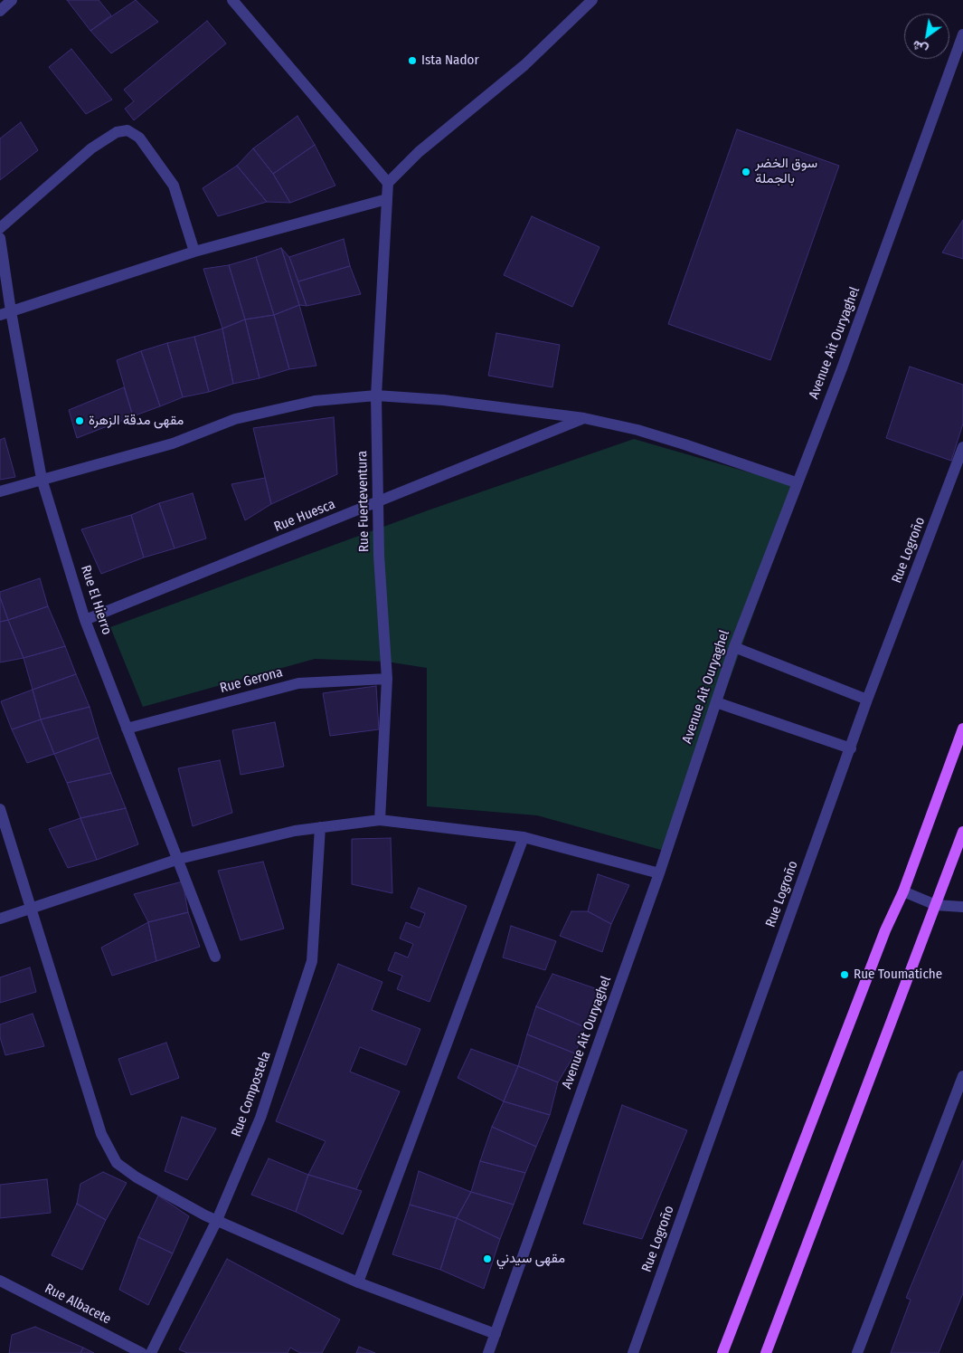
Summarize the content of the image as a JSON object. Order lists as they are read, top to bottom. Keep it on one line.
{"streets":{"street":["Avenue Ait Ouryaghel","Rue Fuerteventura","Rue Huesca","Rue Logroño","Rue El Hierro","Rue Gerona","Rue Compostela","Rue Albacete"]},"crossings":[["Rue Fuerteventura","Rue Huesca"],["Rue Fuerteventura","Rue Gerona"],["Rue Huesca","Rue El Hierro"],["Rue El Hierro","Rue Gerona"]],"places":["Ista Nador","سوق الخضر بالجملة","مقهى مدقة الزهرة","Rue Toumatiche","مقهى سيدني"],"north":"bottom left"}
